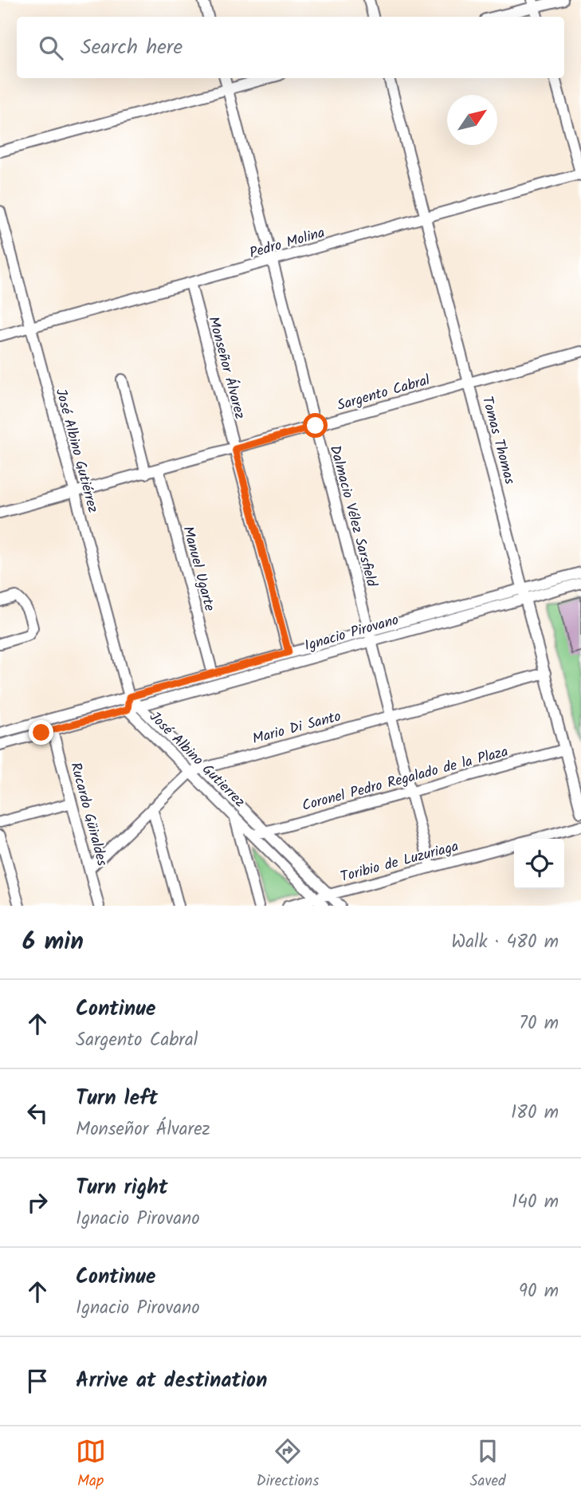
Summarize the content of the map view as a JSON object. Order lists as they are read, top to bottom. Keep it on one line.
{"streets":{"street":["Pedro Molina","Monseñor Álvarez","Sargento Cabral","Tomas Thomas","José Albino Gutiérrez","Dalmacio Vélez Sarsfield","Manuel Ugarte","Ignacio Pirovano","Mario Di Santo","José Albino Gutierrez","Coronel Pedro Regalado de la Plaza","Rucardo Güiraldes","Toribio de Luzuriaga"]},"crossings":[["Pedro Molina","Monseñor Álvarez"],["Pedro Molina","Tomas Thomas"],["Pedro Molina","José Albino Gutiérrez"],["Pedro Molina","Dalmacio Vélez Sarsfield"],["Monseñor Álvarez","Sargento Cabral"],["Monseñor Álvarez","Ignacio Pirovano"],["Sargento Cabral","Tomas Thomas"],["Sargento Cabral","José Albino Gutiérrez"],["Sargento Cabral","Dalmacio Vélez Sarsfield"],["Sargento Cabral","Manuel Ugarte"],["Tomas Thomas","Ignacio Pirovano"],["Tomas Thomas","Mario Di Santo"],["Tomas Thomas","Coronel Pedro Regalado de la Plaza"],["José Albino Gutiérrez","Ignacio Pirovano"],["José Albino Gutiérrez","José Albino Gutierrez"],["Dalmacio Vélez Sarsfield","Ignacio Pirovano"],["Dalmacio Vélez Sarsfield","Mario Di Santo"],["Dalmacio Vélez Sarsfield","Coronel Pedro Regalado de la Plaza"],["Dalmacio Vélez Sarsfield","Toribio de Luzuriaga"],["Manuel Ugarte","Ignacio Pirovano"],["Ignacio Pirovano","José Albino Gutierrez"],["Ignacio Pirovano","Rucardo Güiraldes"],["Mario Di Santo","José Albino Gutierrez"],["Mario Di Santo","Rucardo Güiraldes"],["José Albino Gutierrez","Coronel Pedro Regalado de la Plaza"],["José Albino Gutierrez","Toribio de Luzuriaga"]],"north":"top right","page":{"search":"Search here","heading":["6 min","Walk · 480 m"],"list":[["Continue","Sargento Cabral","70 m"],["Turn left","Monseñor Álvarez","180 m"],["Turn right","Ignacio Pirovano","140 m"],["Continue","Ignacio Pirovano","90 m"],"Arrive at destination"],"nav":["Map","Directions","Saved"]}}
